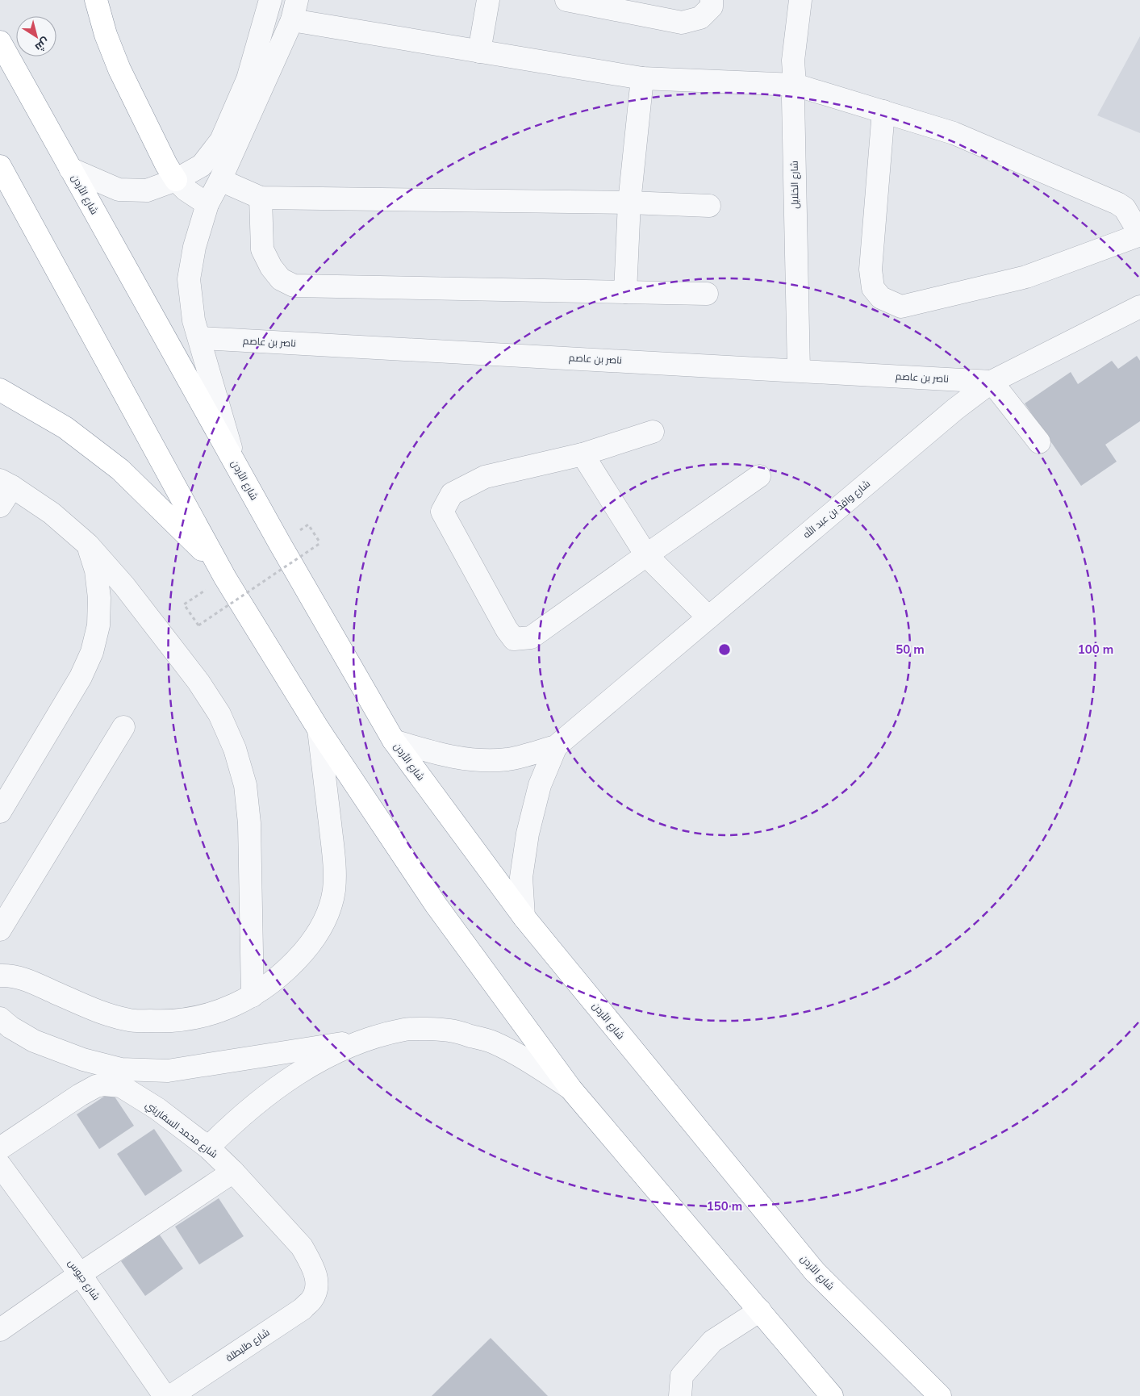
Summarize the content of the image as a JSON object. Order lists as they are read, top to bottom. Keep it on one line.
{"streets":{"highway":["شارع الأردن"],"street":["شارع الخلايل","ناصر بن عاصم","شارع واقد بن عبد الله","شارع محمد السفاريني","شارع جيوس","شارع طليطلة"]},"crossings":[["شارع الخلايل","ناصر بن عاصم"],["شارع الأردن","شارع واقد بن عبد الله"],["ناصر بن عاصم","شارع واقد بن عبد الله"],["شارع محمد السفاريني","شارع طليطلة"]],"north":"bottom right","rings":["50 m","100 m","150 m"]}
